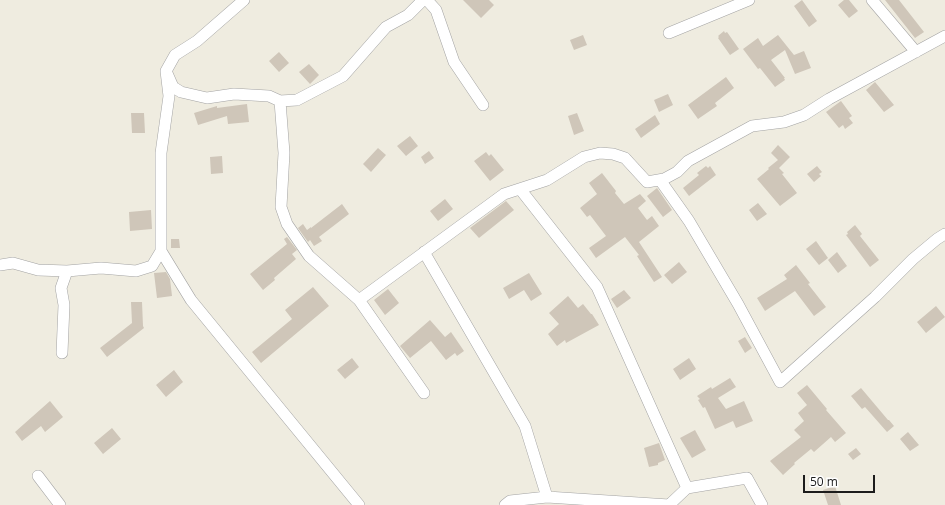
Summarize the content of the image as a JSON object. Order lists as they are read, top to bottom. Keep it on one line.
{"scale_bar":"50 m"}
